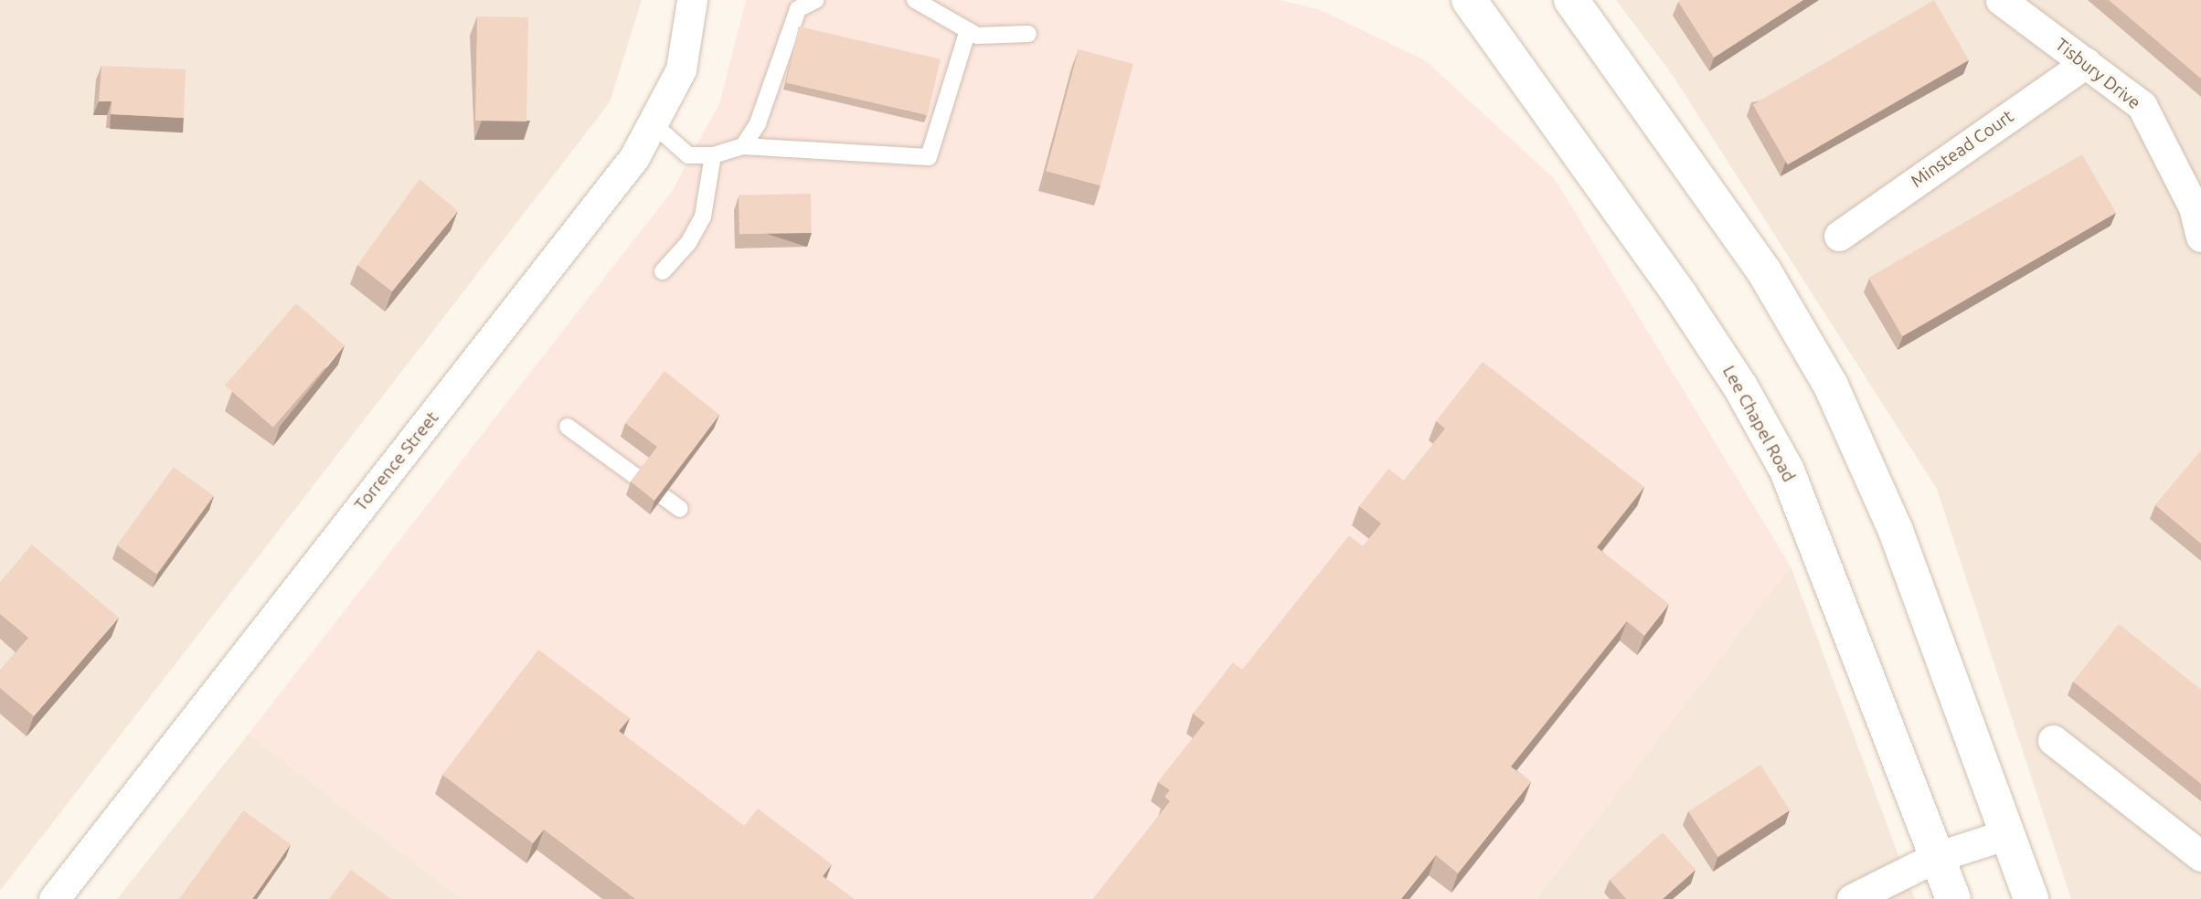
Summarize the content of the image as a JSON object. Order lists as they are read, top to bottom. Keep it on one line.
{"streets":{"main road":["Lee Chapel Road"],"street":["Tisbury Drive","Minstead Court","Torrence Street"]},"crossings":[["Tisbury Drive","Minstead Court"]]}
